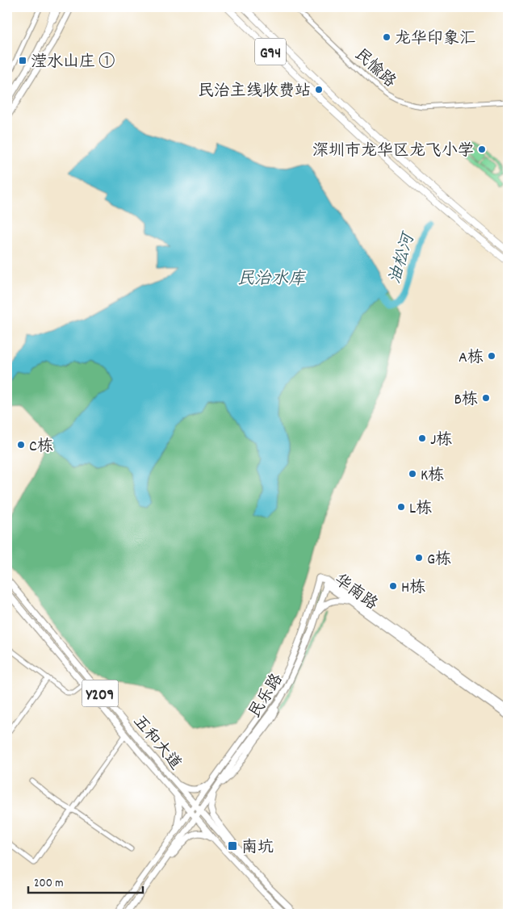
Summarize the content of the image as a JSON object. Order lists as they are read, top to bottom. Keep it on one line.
{"streets":{"highway":["G94"],"main road":["华南路","Y209","民乐路","五和大道"],"street":["民愉路"]},"crossings":[["华南路","民乐路"],["民乐路","五和大道"]],"water":["油松河","民治水库"],"places":{"other":["龙华印象汇","民治主线收费站","深圳市龙华区龙飞小学","A栋","B栋","J栋","C栋","K栋","L栋","G栋","H栋"],"transit":["滢水山庄 ①","南坑"]},"scale_bar":"200 m"}
